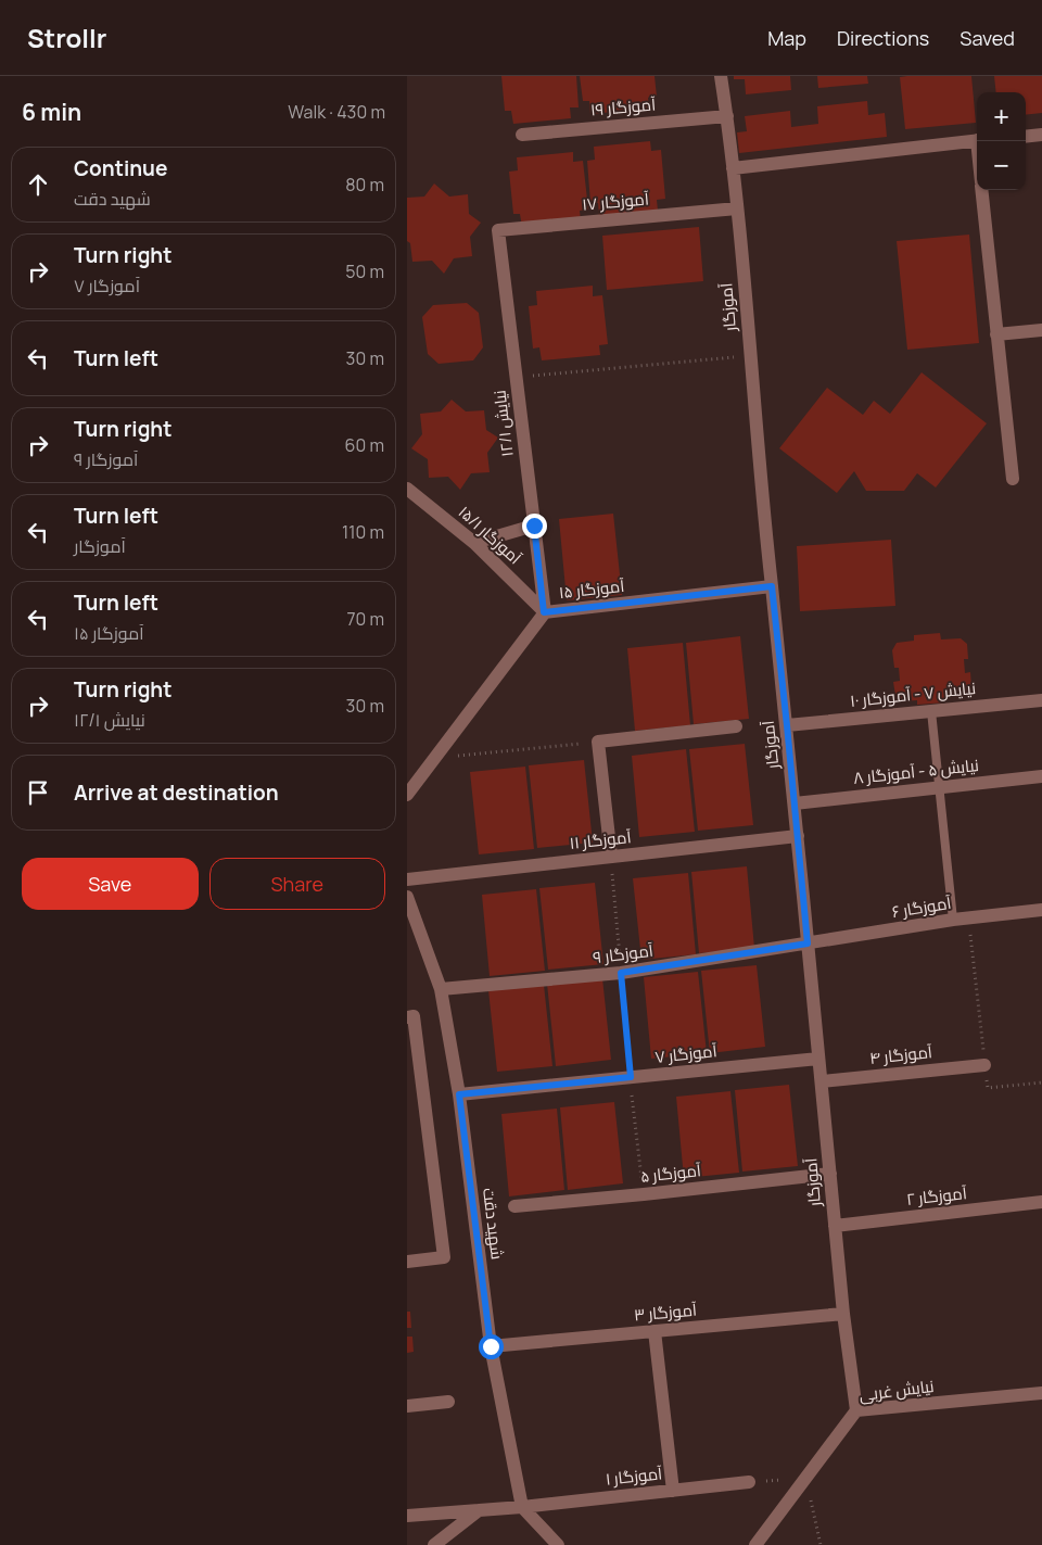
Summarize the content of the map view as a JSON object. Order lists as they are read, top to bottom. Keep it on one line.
{"streets":{"street":["آموزگار ۱۹","آموزگار ۱۷","آموزگار","نیایش ۱۲/۱","آموزگار ۱۵/۱","آموزگار ۱۵","نیایش ۷ - آموزگار ۱۰","نیایش ۵ - آموزگار ۸","آموزگار ۱۱","آموزگار ۶","آموزگار ۹","آموزگار ۷","آموزگار ۴","آموزگار ۵","آموزگار ۲","شهید دقت","آموزگار ۳","نیایش غربی","آموزگار ۱"]},"crossings":[["آموزگار ۱۹","آموزگار"],["آموزگار ۱۷","آموزگار"],["آموزگار ۱۷","نیایش ۱۲/۱"],["آموزگار","آموزگار ۱۵"],["آموزگار","نیایش ۷ - آموزگار ۱۰"],["آموزگار","نیایش ۵ - آموزگار ۸"],["آموزگار","آموزگار ۱۱"],["آموزگار","آموزگار ۶"],["آموزگار","آموزگار ۹"],["آموزگار","آموزگار ۷"],["آموزگار","آموزگار ۴"],["آموزگار","آموزگار ۵"],["آموزگار","آموزگار ۲"],["آموزگار","آموزگار ۳"],["آموزگار","نیایش غربی"],["نیایش ۱۲/۱","آموزگار ۱۵/۱"],["نیایش ۱۲/۱","آموزگار ۱۵"],["آموزگار ۱۵/۱","آموزگار ۱۵"],["آموزگار ۶","آموزگار ۹"],["آموزگار ۹","شهید دقت"],["آموزگار ۷","شهید دقت"],["شهید دقت","آموزگار ۳"],["شهید دقت","آموزگار ۱"]],"page":{"header":"Strollr","nav":["Map","Directions","Saved"],"heading":["6 min","Walk · 430 m"],"map_buttons":["+","−"],"list":[["Continue","شهید دقت","80 m"],["Turn right","آموزگار ۷","50 m"],["Turn left","30 m"],["Turn right","آموزگار ۹","60 m"],["Turn left","آموزگار","110 m"],["Turn left","آموزگار ۱۵","70 m"],["Turn right","نیایش ۱۲/۱","30 m"],"Arrive at destination"],"buttons":["Save","Share"]}}
